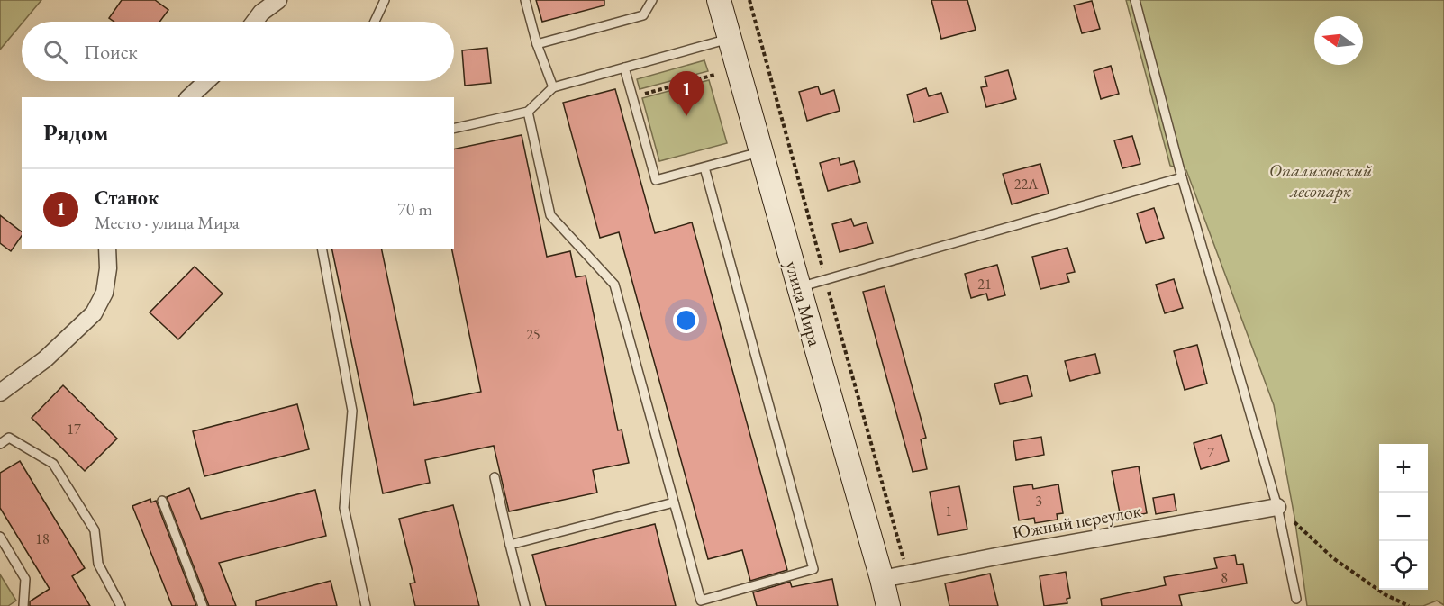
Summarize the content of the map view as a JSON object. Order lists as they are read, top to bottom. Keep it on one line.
{"streets":{"street":["улица Мира","Южный переулок"]},"crossings":[["улица Мира","Южный переулок"]],"parks":["Опалиховский лесопарк"],"house_numbers":["22А","21","25","17","7","3","1","18","8"],"north":"left","page":{"search":"Поиск","pins":"1","heading":"Рядом","list":[{"mark":"1","name":"Станок","note":"Место · улица Мира","value":"70 m"}],"map_buttons":["+","−"]}}
